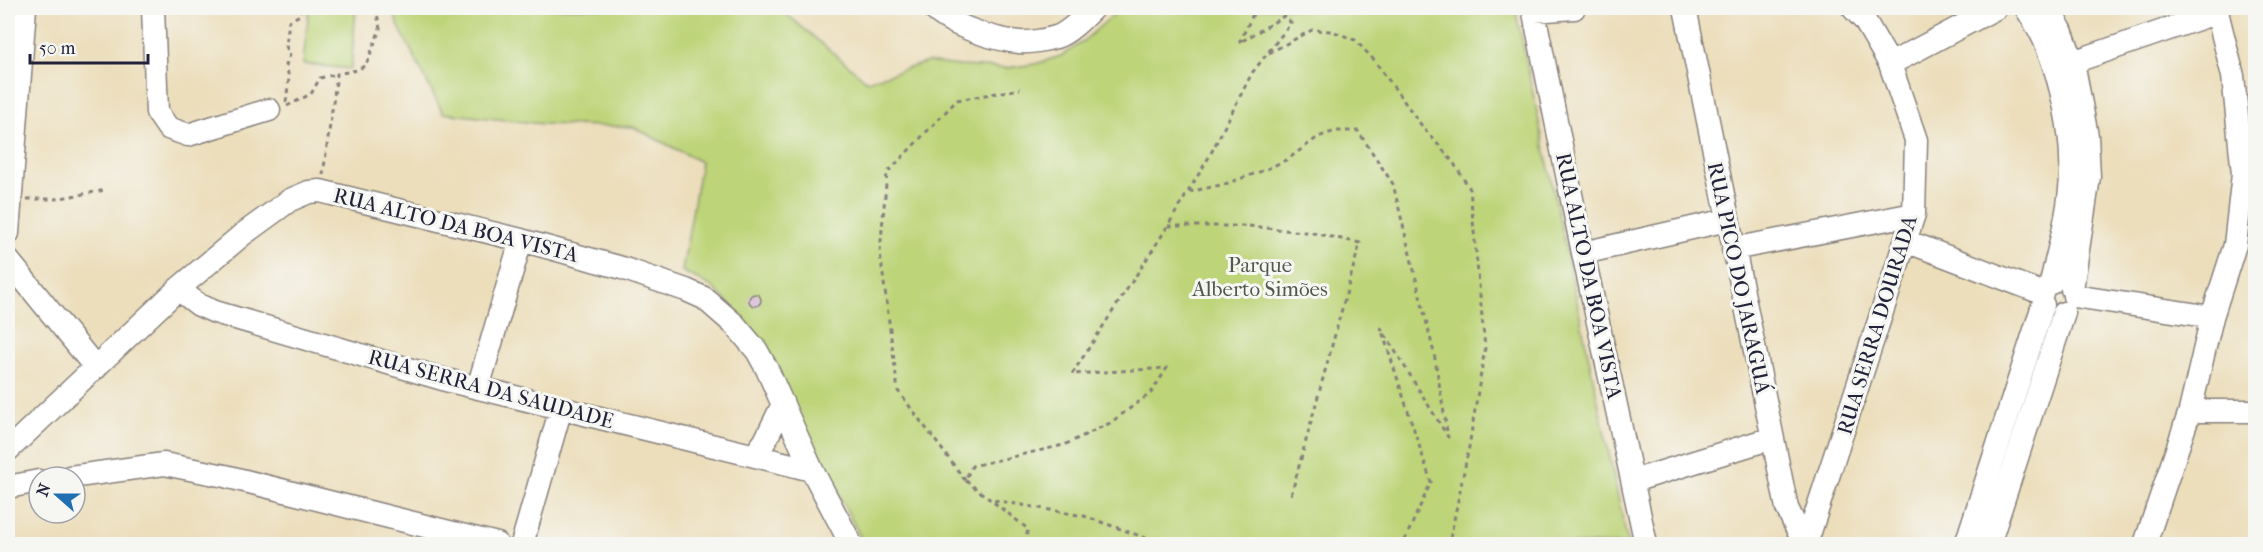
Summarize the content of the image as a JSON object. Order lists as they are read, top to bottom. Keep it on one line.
{"streets":{"street":["RUA ALTO DA BOA VISTA","RUA PICO DO JARAGUÁ","RUA SERRA DOURADA","RUA SERRA DA SAUDADE"]},"crossings":[["RUA ALTO DA BOA VISTA","RUA SERRA DA SAUDADE"],["RUA PICO DO JARAGUÁ","RUA SERRA DOURADA"]],"parks":["Parque Alberto Simões"],"scale_bar":"50 m","north":"left"}
